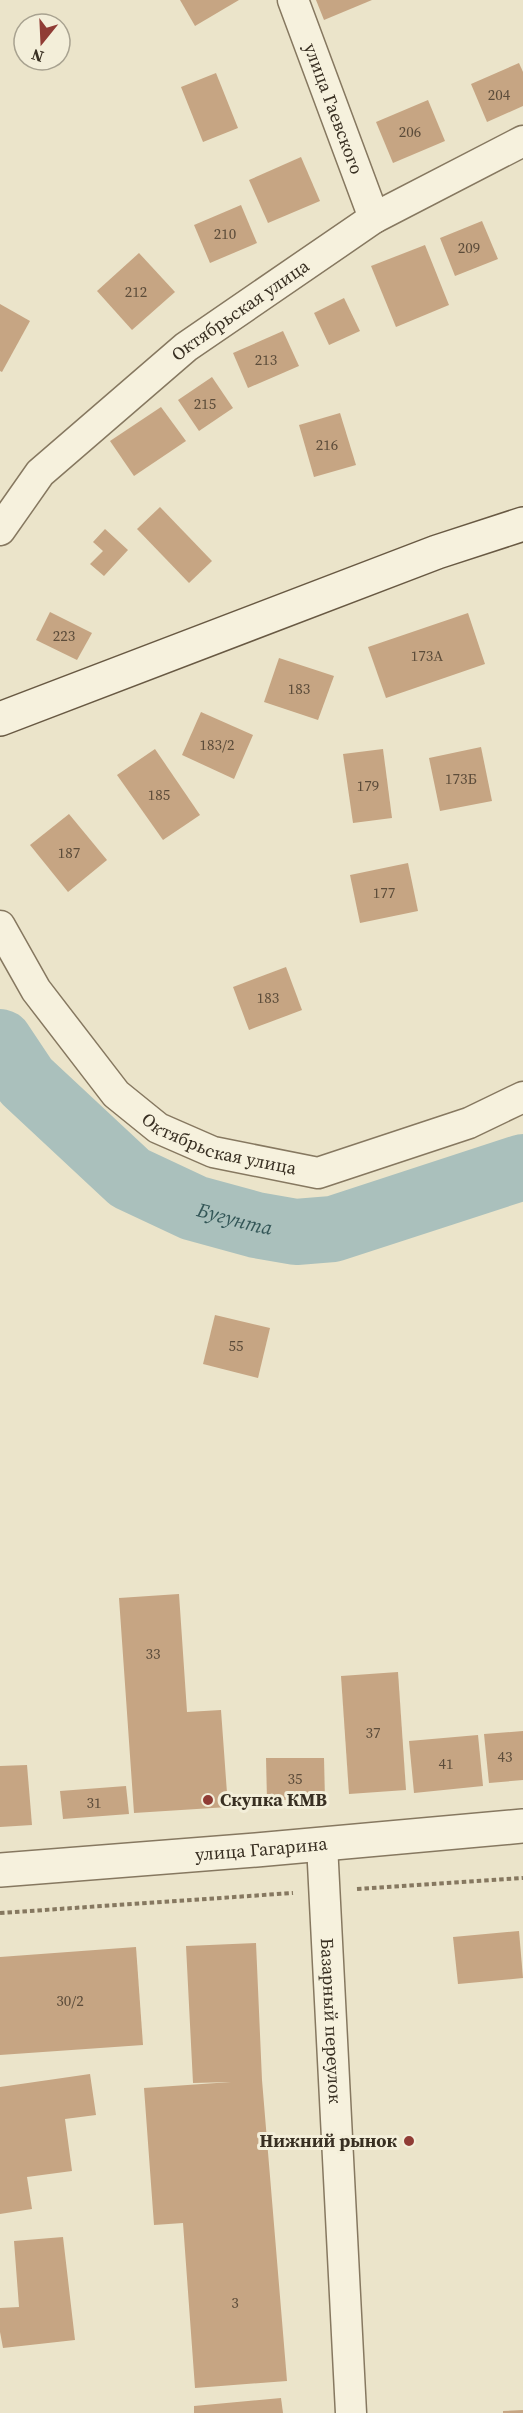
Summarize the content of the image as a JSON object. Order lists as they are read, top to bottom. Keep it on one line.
{"streets":{"main road":["улица Гагарина"],"street":["улица Гаевского","Октябрьская улица","Базарный переулок"]},"crossings":[["улица Гаевского","Октябрьская улица"],["улица Гагарина","Базарный переулок"]],"water":["Бугунта"],"places":["Скупка КМВ","Нижний рынок"],"house_numbers":["204","206","210","209","212","213","215","216","223","173А","183","183/2","173Б","179","185","187","177","183","55","33","37","43","41","35","31","30/2","3"],"north":"bottom"}
